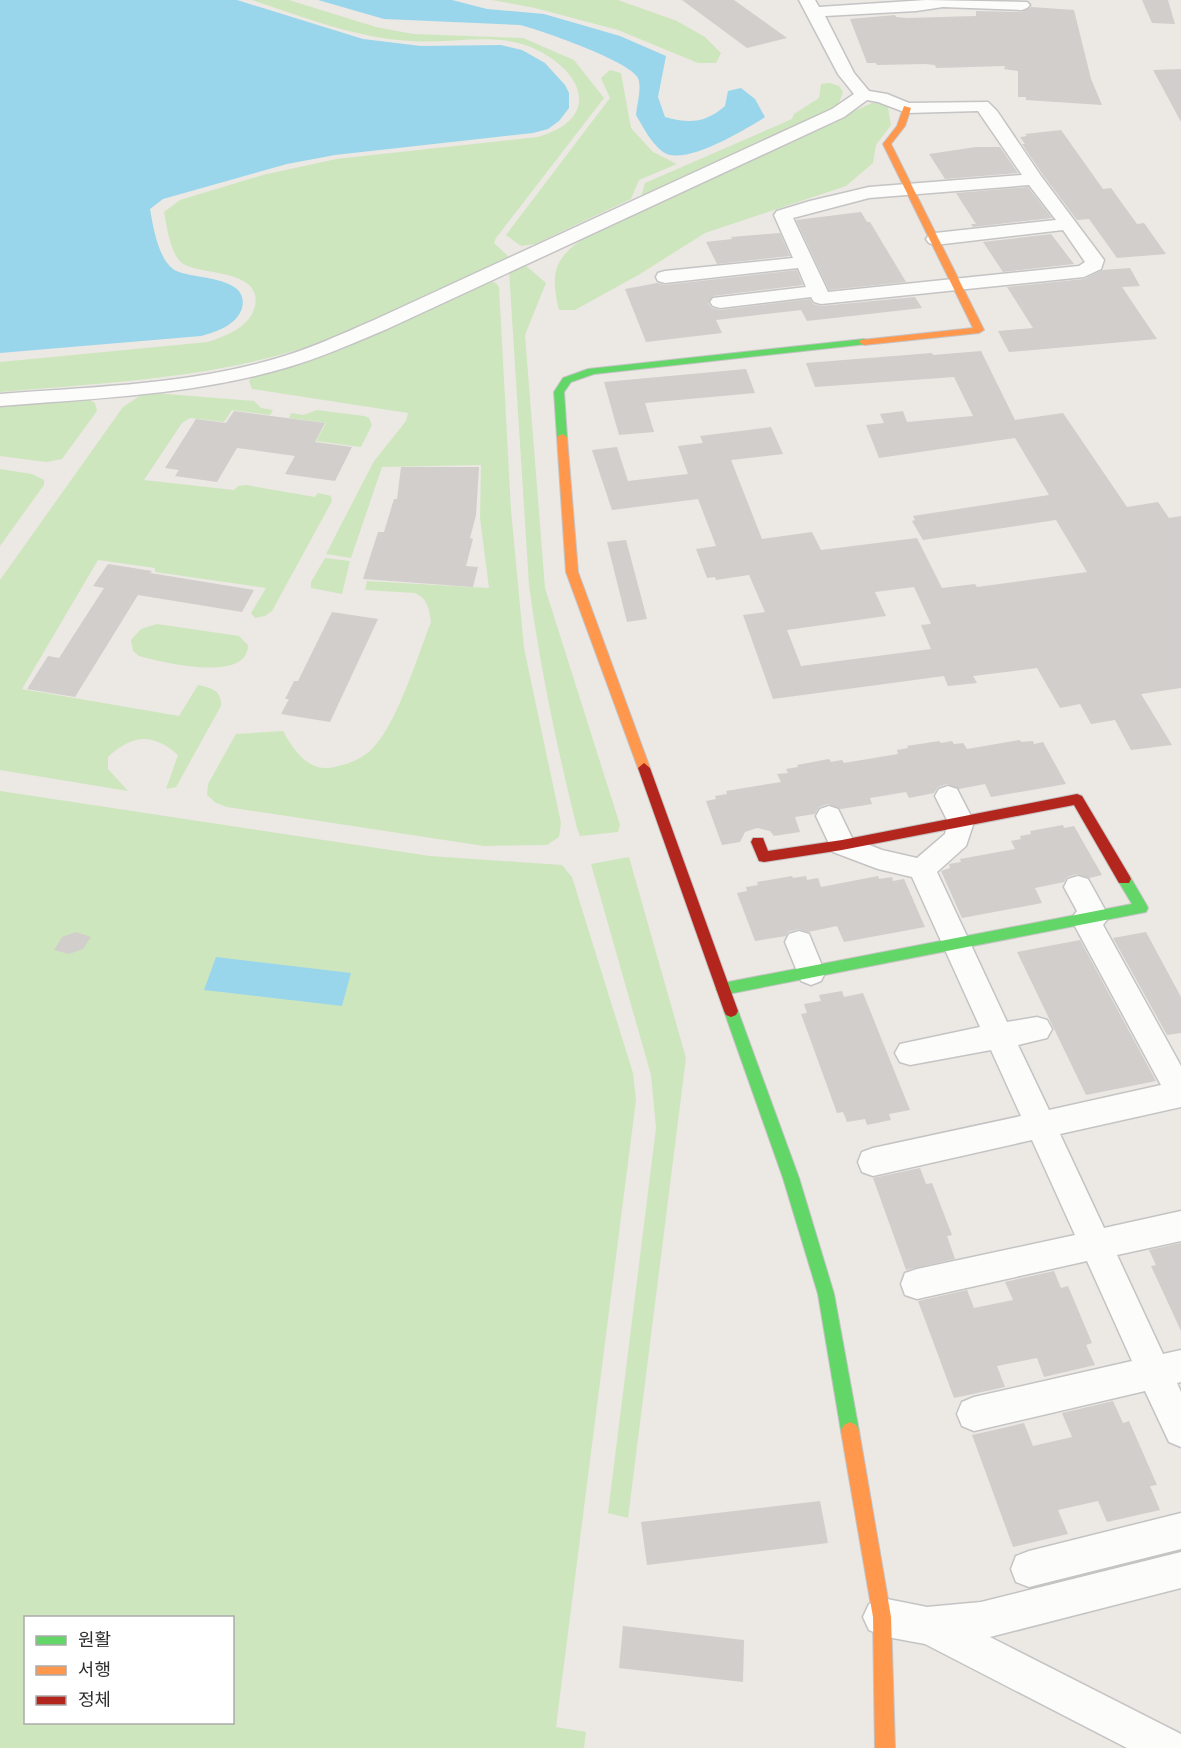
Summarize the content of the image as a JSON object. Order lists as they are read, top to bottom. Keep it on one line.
{"legend":["원활","서행","정체"]}
